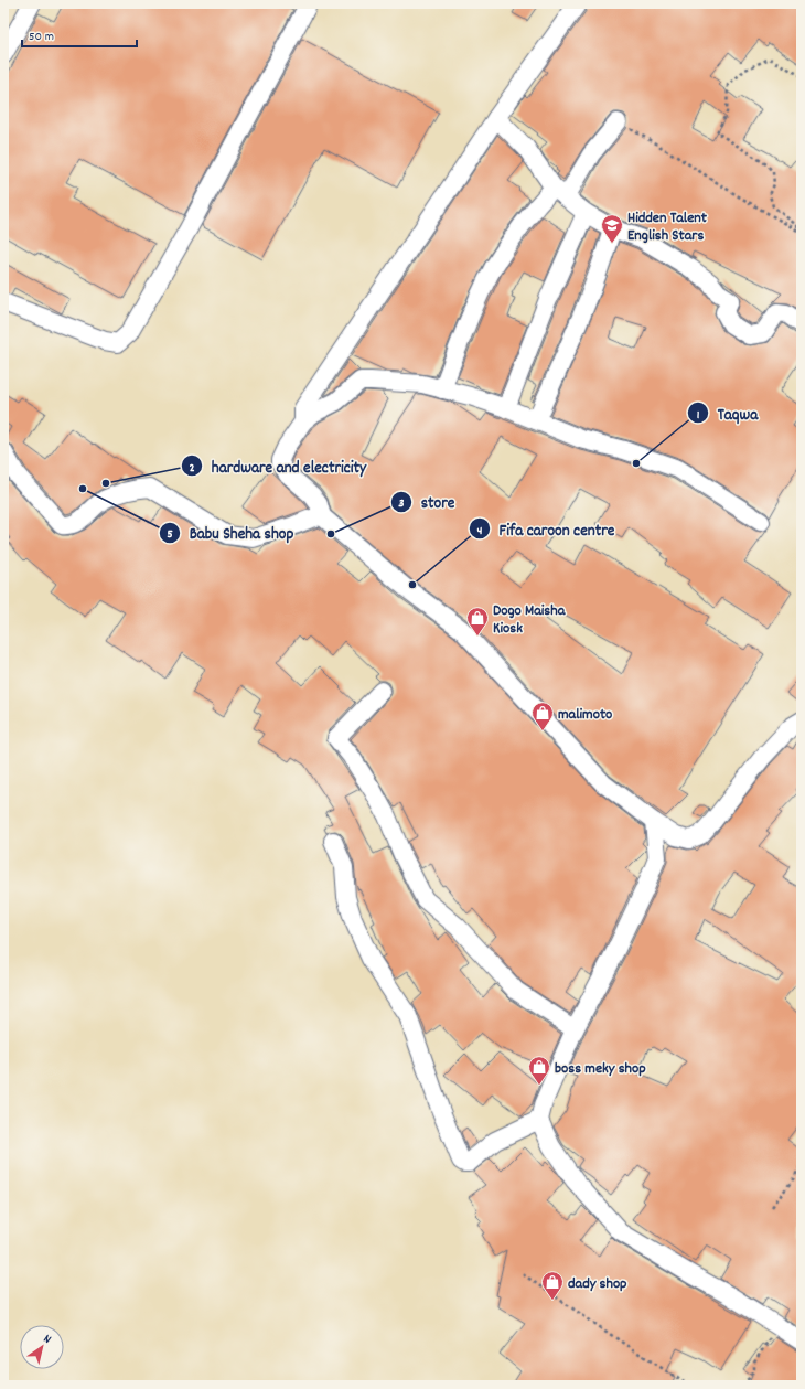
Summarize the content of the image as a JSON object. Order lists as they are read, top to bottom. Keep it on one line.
{"places":{"school or university":["Hidden Talent English Stars"],"other":["Taqwa","hardware and electricity","Babu Sheha shop","store","Fifa caroon centre"],"shop":["Dogo Maisha Kiosk","malimoto","boss meky shop","dady shop"]},"scale_bar":"50 m","north":"top right"}
